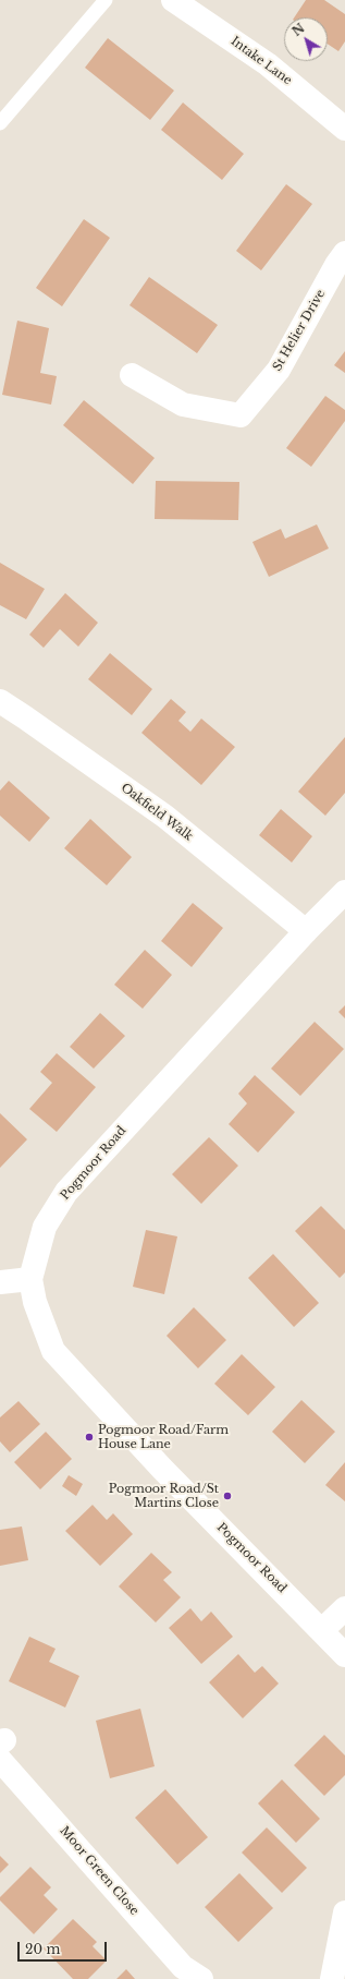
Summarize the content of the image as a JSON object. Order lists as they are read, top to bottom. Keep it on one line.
{"streets":{"street":["Intake Lane","St Helier Drive","Oakfield Walk","Pogmoor Road","Moor Green Close"]},"crossings":[["Oakfield Walk","Pogmoor Road"]],"places":["Pogmoor Road/Farm House Lane","Pogmoor Road/St Martins Close"],"scale_bar":"20 m","north":"top left"}
